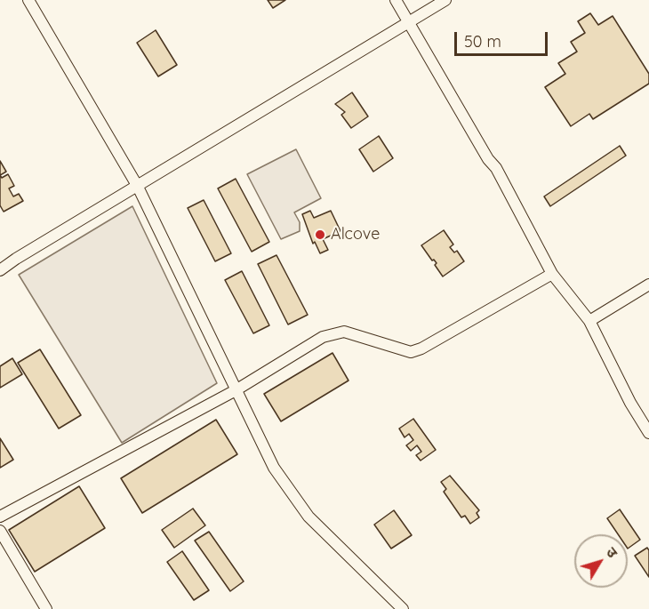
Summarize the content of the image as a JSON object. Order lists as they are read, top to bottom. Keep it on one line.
{"places":["Alcove"],"scale_bar":"50 m","north":"top right"}
